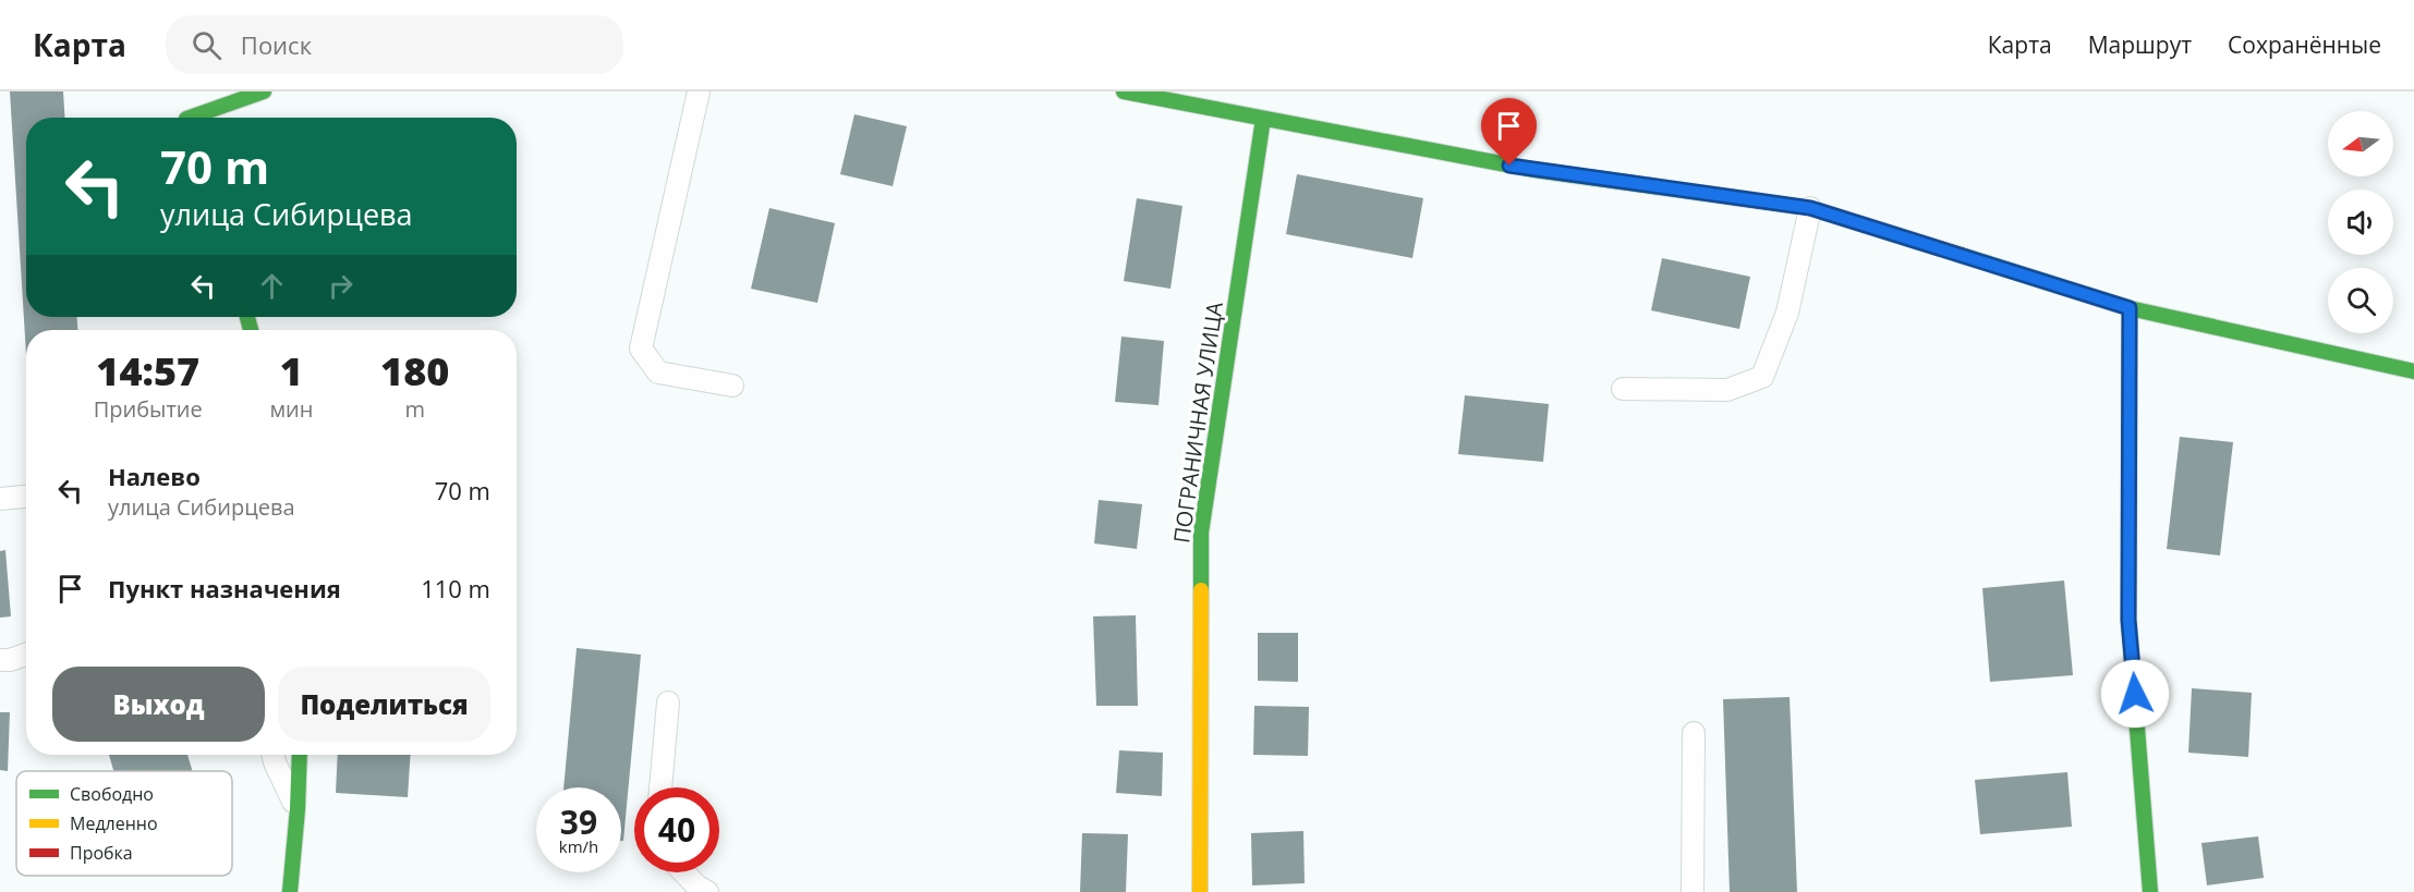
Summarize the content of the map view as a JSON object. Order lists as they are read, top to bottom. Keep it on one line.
{"streets":{"street":["ПОГРАНИЧНАЯ УЛИЦА"]},"legend":["Свободно","Медленно","Пробка"],"north":"left","page":{"header":"Карта","search":"Поиск","nav":["Карта","Маршрут","Сохранённые"],"turn":["70 m","улица Сибирцева"],"eta":["14:57","Прибытие","1","мин","180","m"],"list":[{"name":"Налево","note":"улица Сибирцева","value":"70 m"},{"name":"Пункт назначения","value":"110 m"}],"buttons":["Выход","Поделиться"],"speed":"39 km/h","limit":"40"}}
